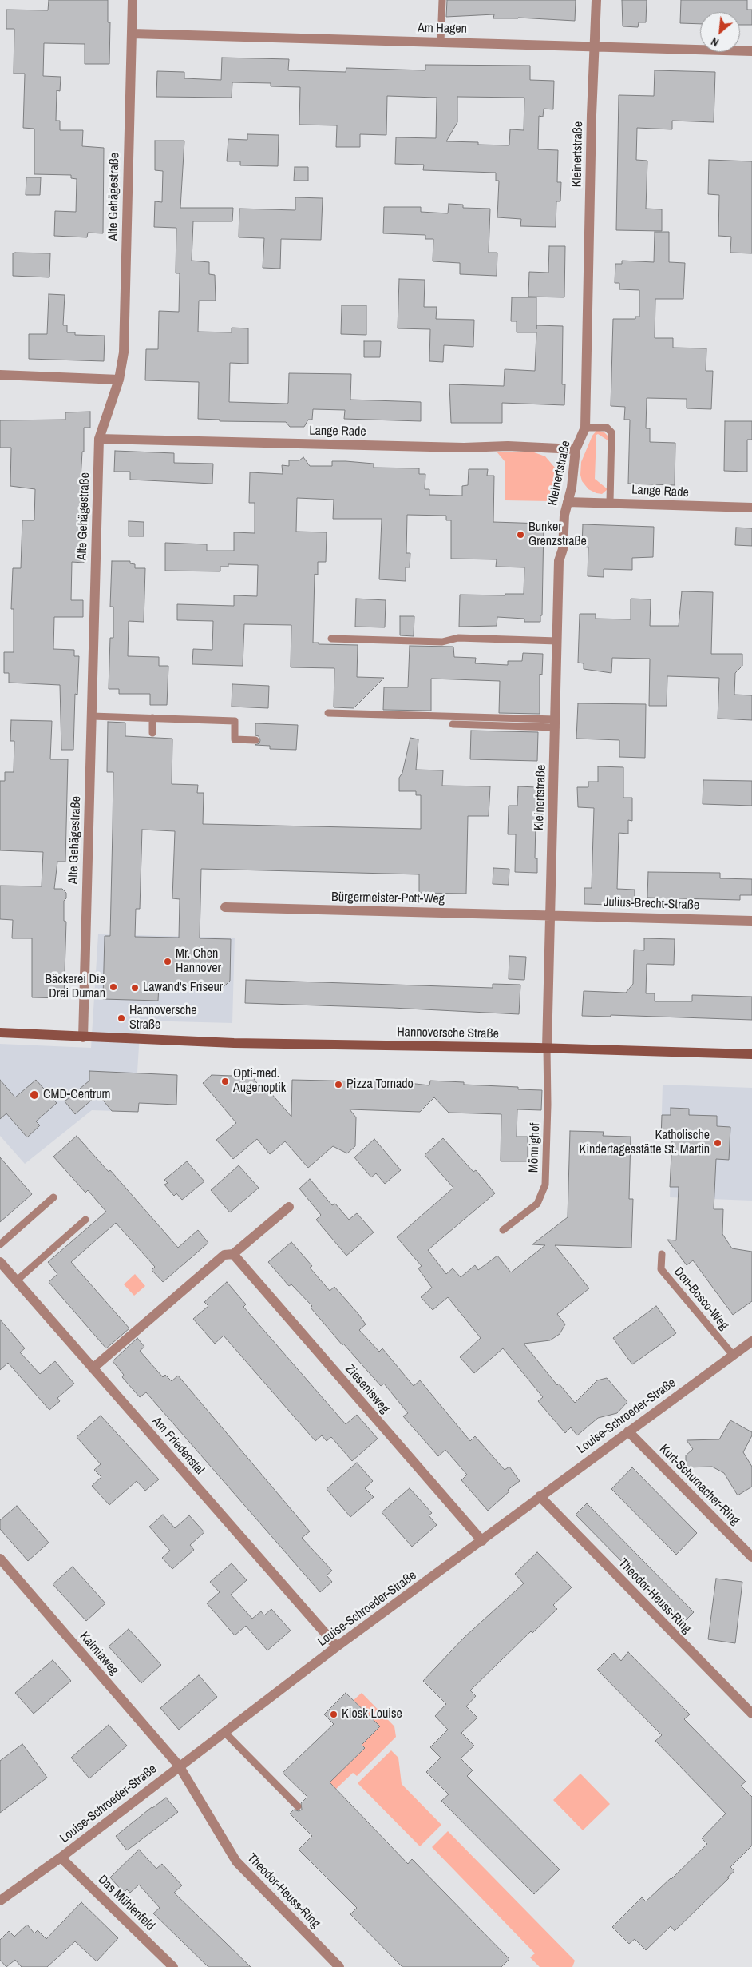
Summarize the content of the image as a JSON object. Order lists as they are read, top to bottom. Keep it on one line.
{"streets":{"main road":["Hannoversche Straße"],"street":["Am Hagen","Kleinertstraße","Alte Gehägestraße","Lange Rade","Bürgermeister-Pott-Weg","Julius-Brecht-Straße","Ziesenisweg","Louise-Schroeder-Straße","Am Friedenstal","Kurt-Schumacher-Ring","Theodor-Heuss-Ring","Kalmiaweg","Das Mühlenfeld"],"lane":["Mönnighof","Don-Bosco-Weg"]},"crossings":[["Am Hagen","Kleinertstraße"],["Am Hagen","Alte Gehägestraße"],["Kleinertstraße","Lange Rade"],["Kleinertstraße","Bürgermeister-Pott-Weg"],["Kleinertstraße","Julius-Brecht-Straße"],["Kleinertstraße","Hannoversche Straße"],["Kleinertstraße","Mönnighof"],["Alte Gehägestraße","Lange Rade"],["Alte Gehägestraße","Hannoversche Straße"],["Bürgermeister-Pott-Weg","Julius-Brecht-Straße"],["Hannoversche Straße","Mönnighof"],["Don-Bosco-Weg","Louise-Schroeder-Straße"],["Ziesenisweg","Louise-Schroeder-Straße"],["Louise-Schroeder-Straße","Am Friedenstal"],["Louise-Schroeder-Straße","Kurt-Schumacher-Ring"],["Louise-Schroeder-Straße","Theodor-Heuss-Ring"],["Louise-Schroeder-Straße","Kalmiaweg"],["Louise-Schroeder-Straße","Das Mühlenfeld"],["Theodor-Heuss-Ring","Kalmiaweg"]],"places":["Bunker Grenzstraße","Mr. Chen Hannover","Bäckerei Die Drei Duman","Lawand's Friseur","Hannoversche Straße","Opti-med. Augenoptik","Pizza Tornado","CMD-Centrum","Katholische Kindertagesstätte St. Martin","Kiosk Louise"],"north":"bottom left"}
